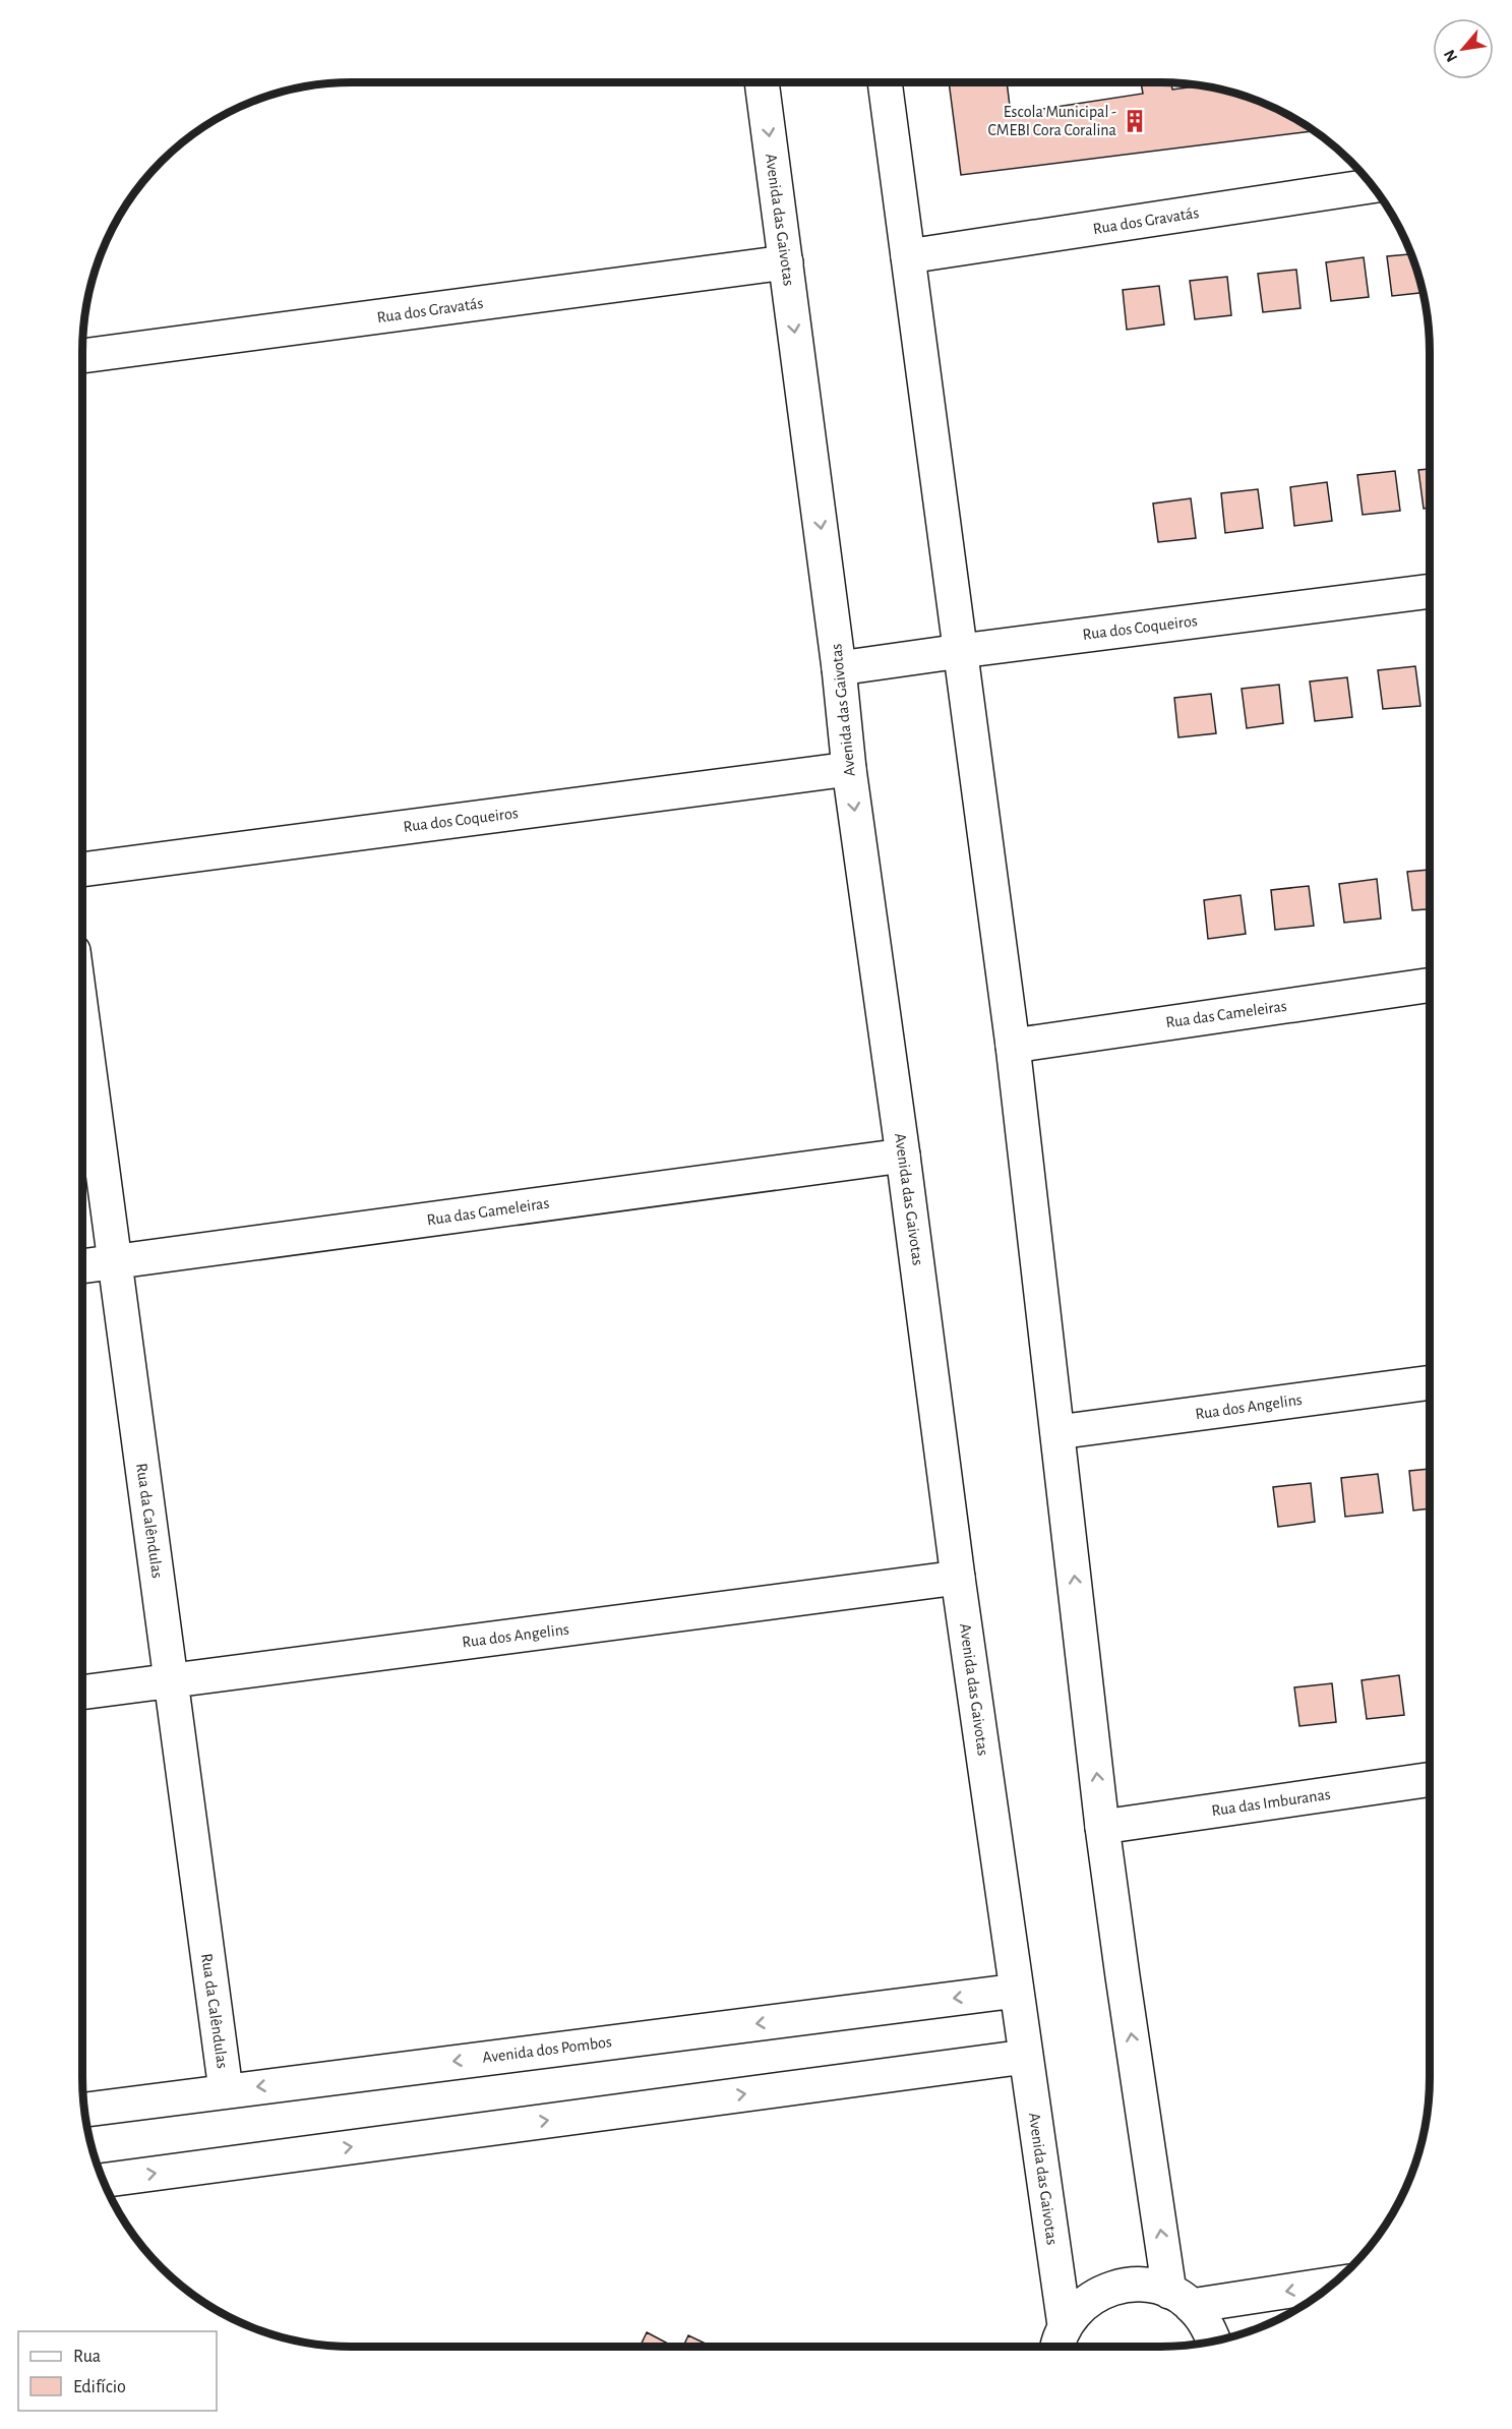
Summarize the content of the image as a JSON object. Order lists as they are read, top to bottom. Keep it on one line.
{"streets":{"street":["Avenida das Gaivotas","Rua dos Gravatás","Rua dos Coqueiros","Rua das Cameleiras","Rua das Gameleiras","Rua dos Angelins","Rua da Calêndulas","Rua das Imburanas","Avenida dos Pombos"]},"crossings":[["Avenida das Gaivotas","Rua dos Gravatás"],["Avenida das Gaivotas","Rua dos Coqueiros"],["Avenida das Gaivotas","Rua das Gameleiras"],["Avenida das Gaivotas","Rua dos Angelins"],["Avenida das Gaivotas","Avenida dos Pombos"],["Rua das Gameleiras","Rua da Calêndulas"],["Rua dos Angelins","Rua da Calêndulas"],["Rua da Calêndulas","Avenida dos Pombos"]],"places":{"building":["Escola Municipal - CMEBI Cora Coralina"]},"legend":["Rua","Edifício"],"north":"bottom left"}
